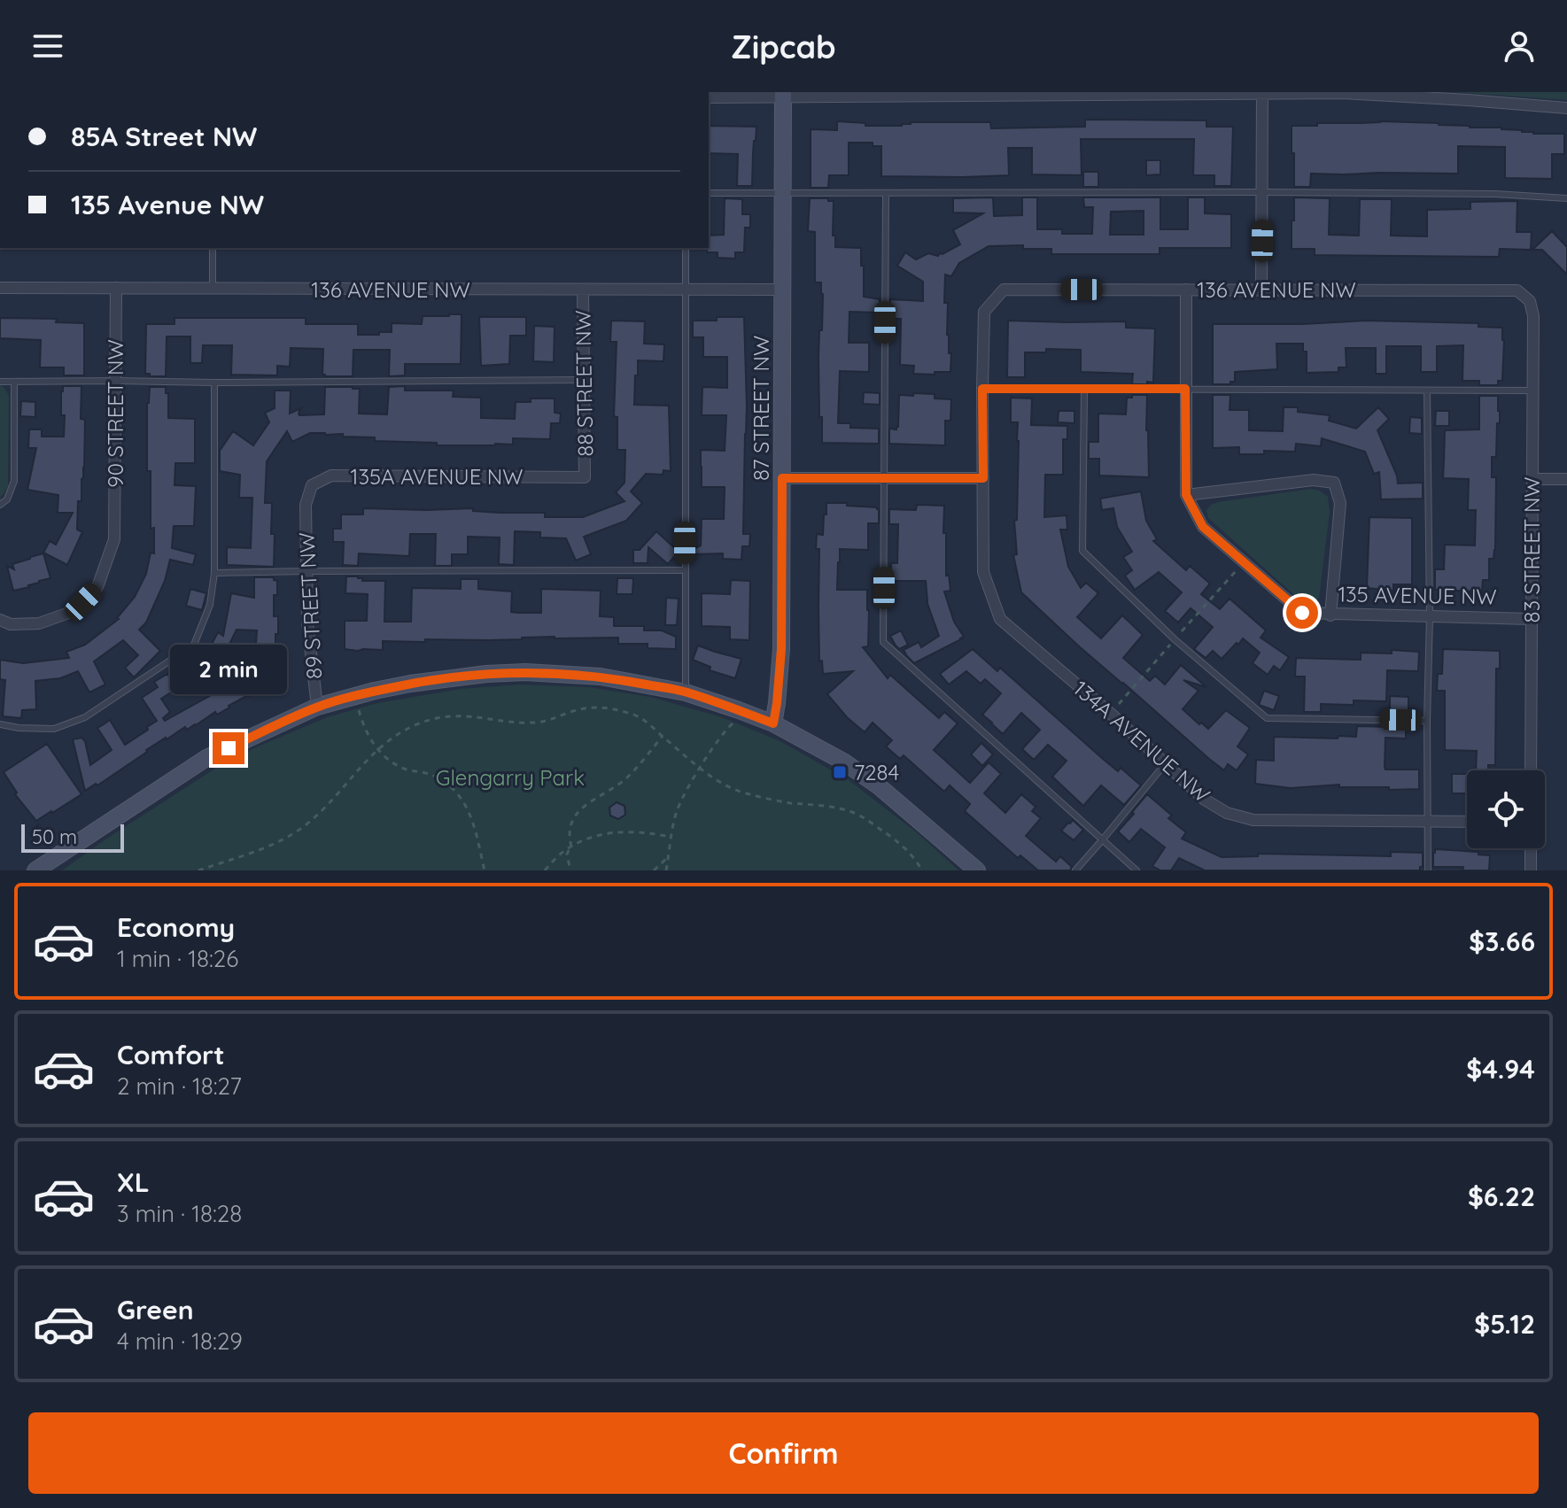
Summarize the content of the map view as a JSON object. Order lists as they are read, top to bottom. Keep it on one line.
{"streets":{"street":["136 AVENUE NW","88 STREET NW","87 STREET NW","90 STREET NW","135A AVENUE NW","83 STREET NW","135 AVENUE NW","89 STREET NW","134A AVENUE NW"]},"crossings":[["136 AVENUE NW","88 STREET NW"],["136 AVENUE NW","87 STREET NW"],["136 AVENUE NW","90 STREET NW"],["136 AVENUE NW","83 STREET NW"],["136 AVENUE NW","134A AVENUE NW"],["88 STREET NW","135A AVENUE NW"],["135A AVENUE NW","89 STREET NW"],["83 STREET NW","135 AVENUE NW"]],"parks":["Glengarry Park"],"places":{"transit":["7284"]},"scale_bar":"50 m","page":{"header":"Zipcab","banner":["85A Street NW","135 Avenue NW"],"bubble":"2 min","scale":"50 m","list":[{"name":"Economy","note":"1 min · 18:26","value":"$3.66"},{"name":"Comfort","note":"2 min · 18:27","value":"$4.94"},{"name":"XL","note":"3 min · 18:28","value":"$6.22"},{"name":"Green","note":"4 min · 18:29","value":"$5.12"}],"buttons":"Confirm"}}
